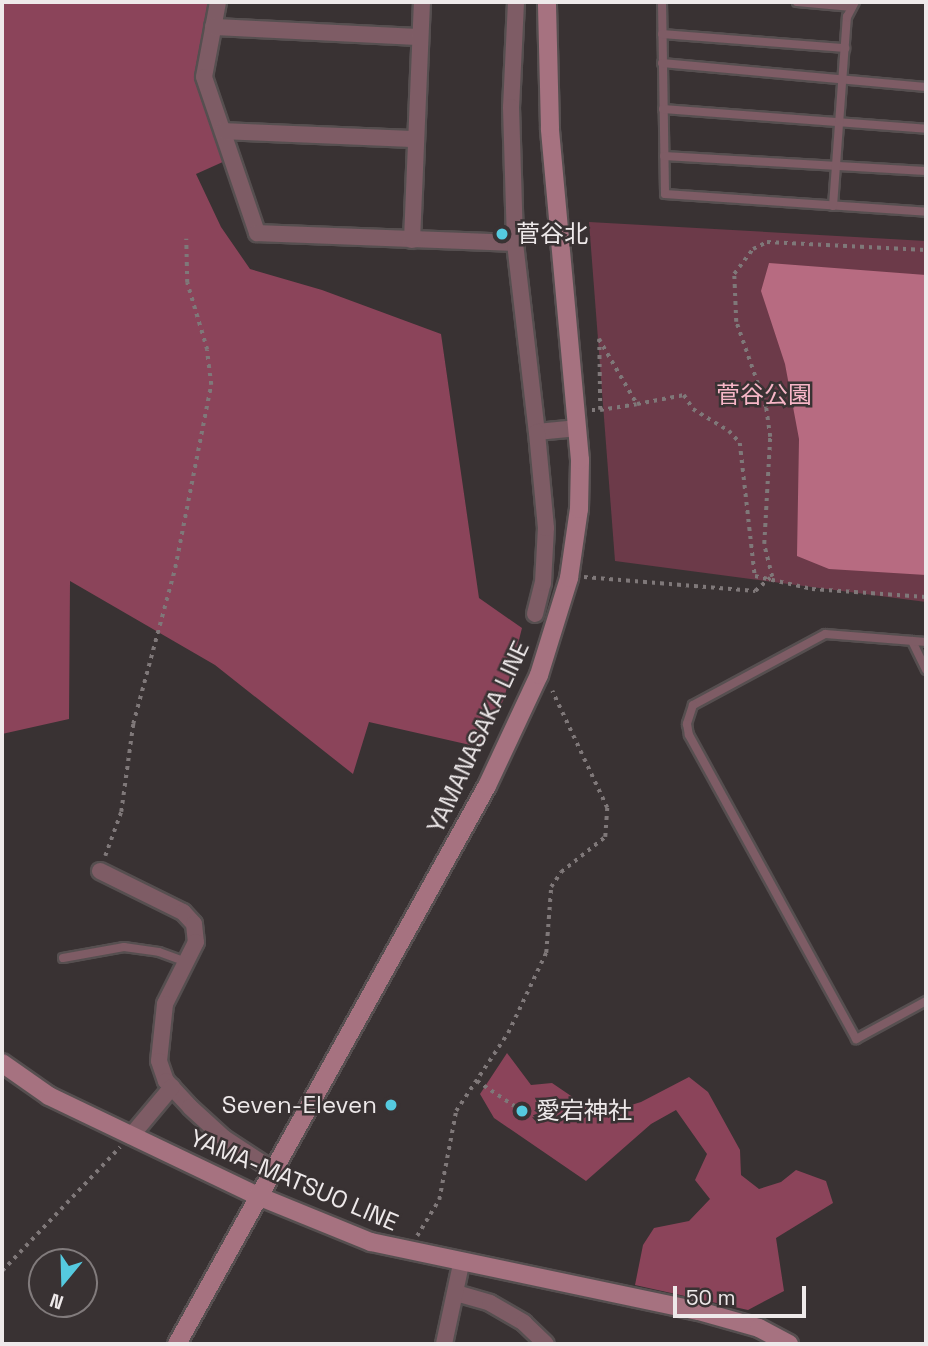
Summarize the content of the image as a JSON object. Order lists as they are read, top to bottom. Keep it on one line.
{"streets":{"main road":["YAMANASAKA LINE","YAMA-MATSUO LINE"]},"crossings":[["YAMANASAKA LINE","YAMA-MATSUO LINE"]],"parks":["菅谷公園"],"places":["菅谷北","Seven-Eleven","愛宕神社"],"scale_bar":"50 m","north":"bottom"}
